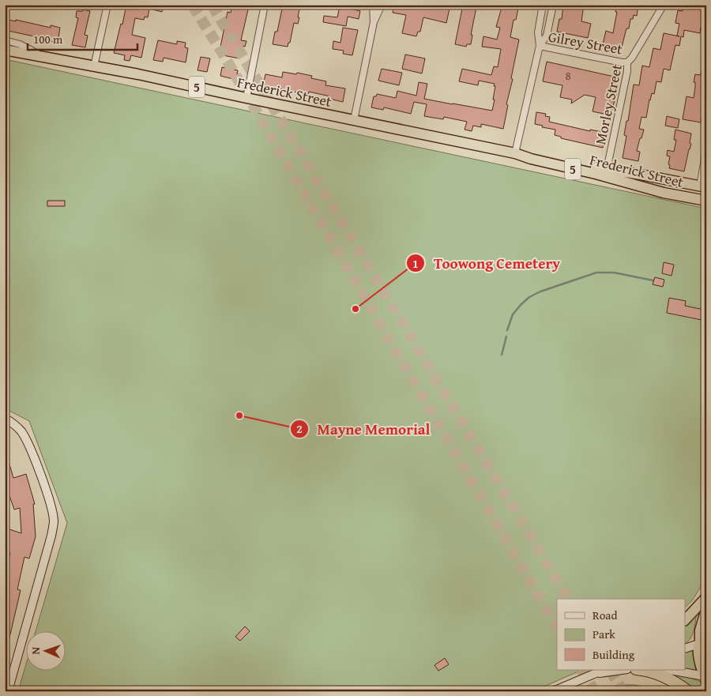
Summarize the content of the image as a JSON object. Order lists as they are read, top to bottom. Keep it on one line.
{"streets":{"highway":["5","Frederick Street"],"street":["Gilrey Street","Morley Street"]},"crossings":[["Gilrey Street","Morley Street"],["Frederick Street","Morley Street"]],"places":["Toowong Cemetery","Mayne Memorial"],"house_numbers":["8"],"legend":["Road","Park","Building"],"scale_bar":"100 m","north":"left"}
